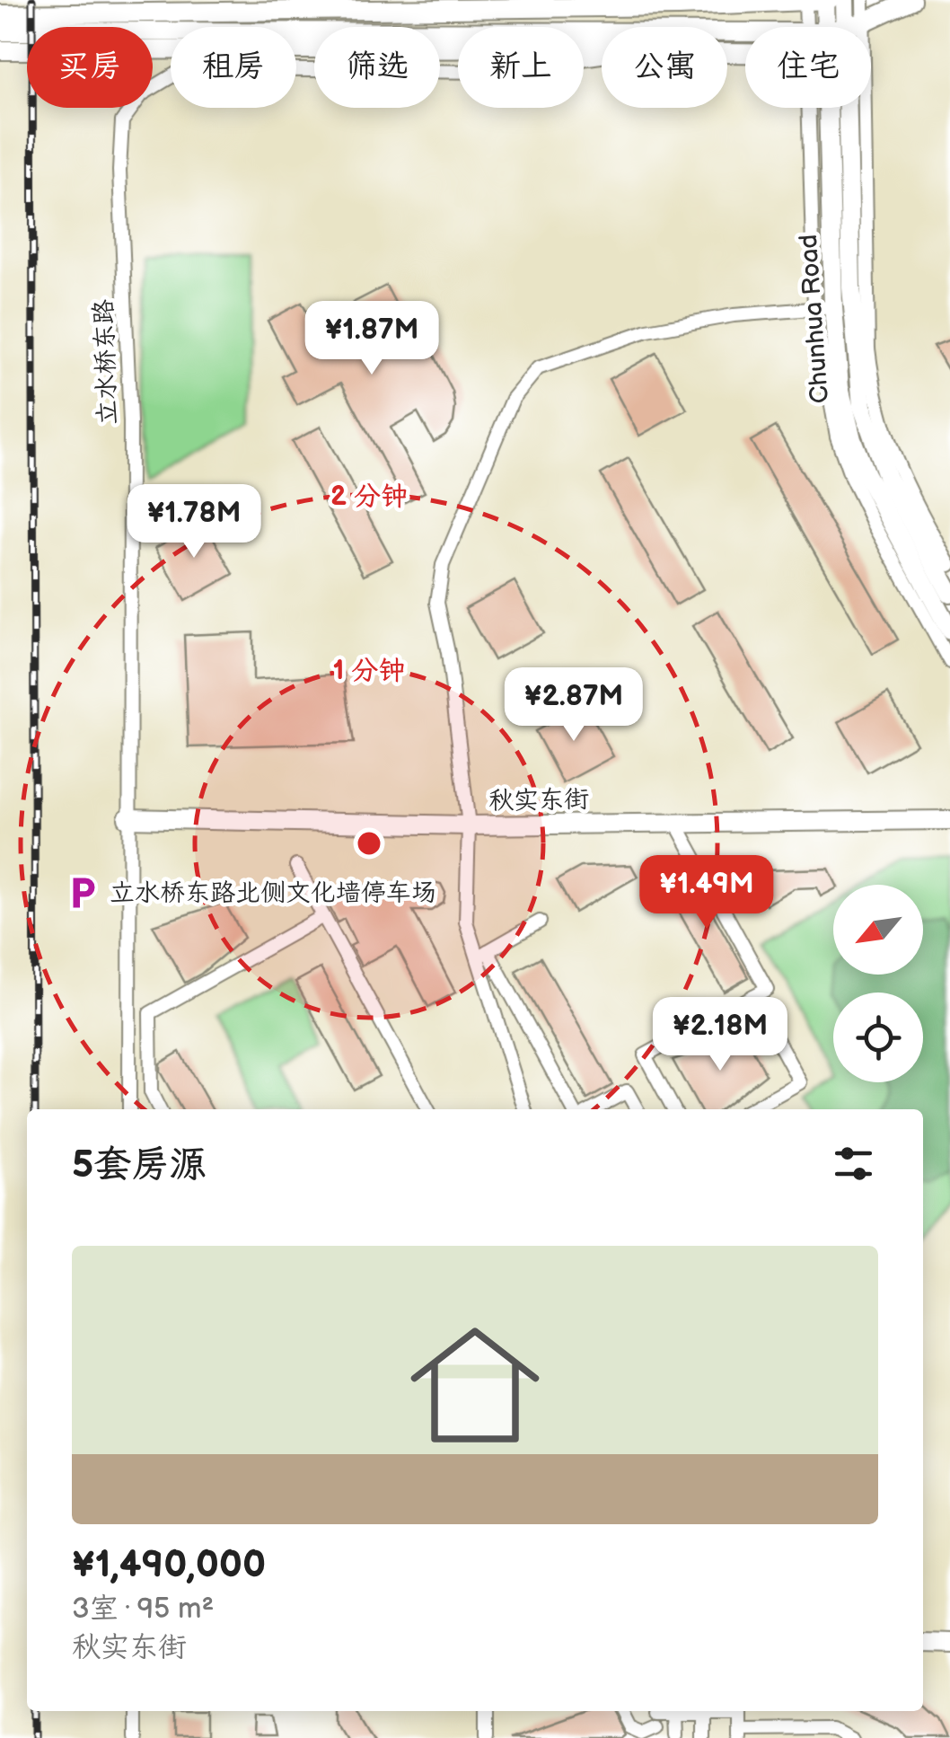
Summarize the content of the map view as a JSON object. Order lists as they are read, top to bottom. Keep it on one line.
{"streets":{"street":["Chunhua Road","立水桥东路","秋实东街"]},"crossings":[["立水桥东路","秋实东街"]],"places":{"parking":["立水桥东路北侧文化墙停车场"]},"north":"bottom left","page":{"chip":["买房","租房","筛选","新上","公寓","住宅"],"price":["¥1.87M","¥1.78M","¥2.87M","¥1.49M","¥2.18M"],"heading":"5套房源","list":[{"name":"¥1,490,000","note":"3室 · 95 m² · 秋实东街"}]},"rings":["2 分钟","1 分钟"]}
